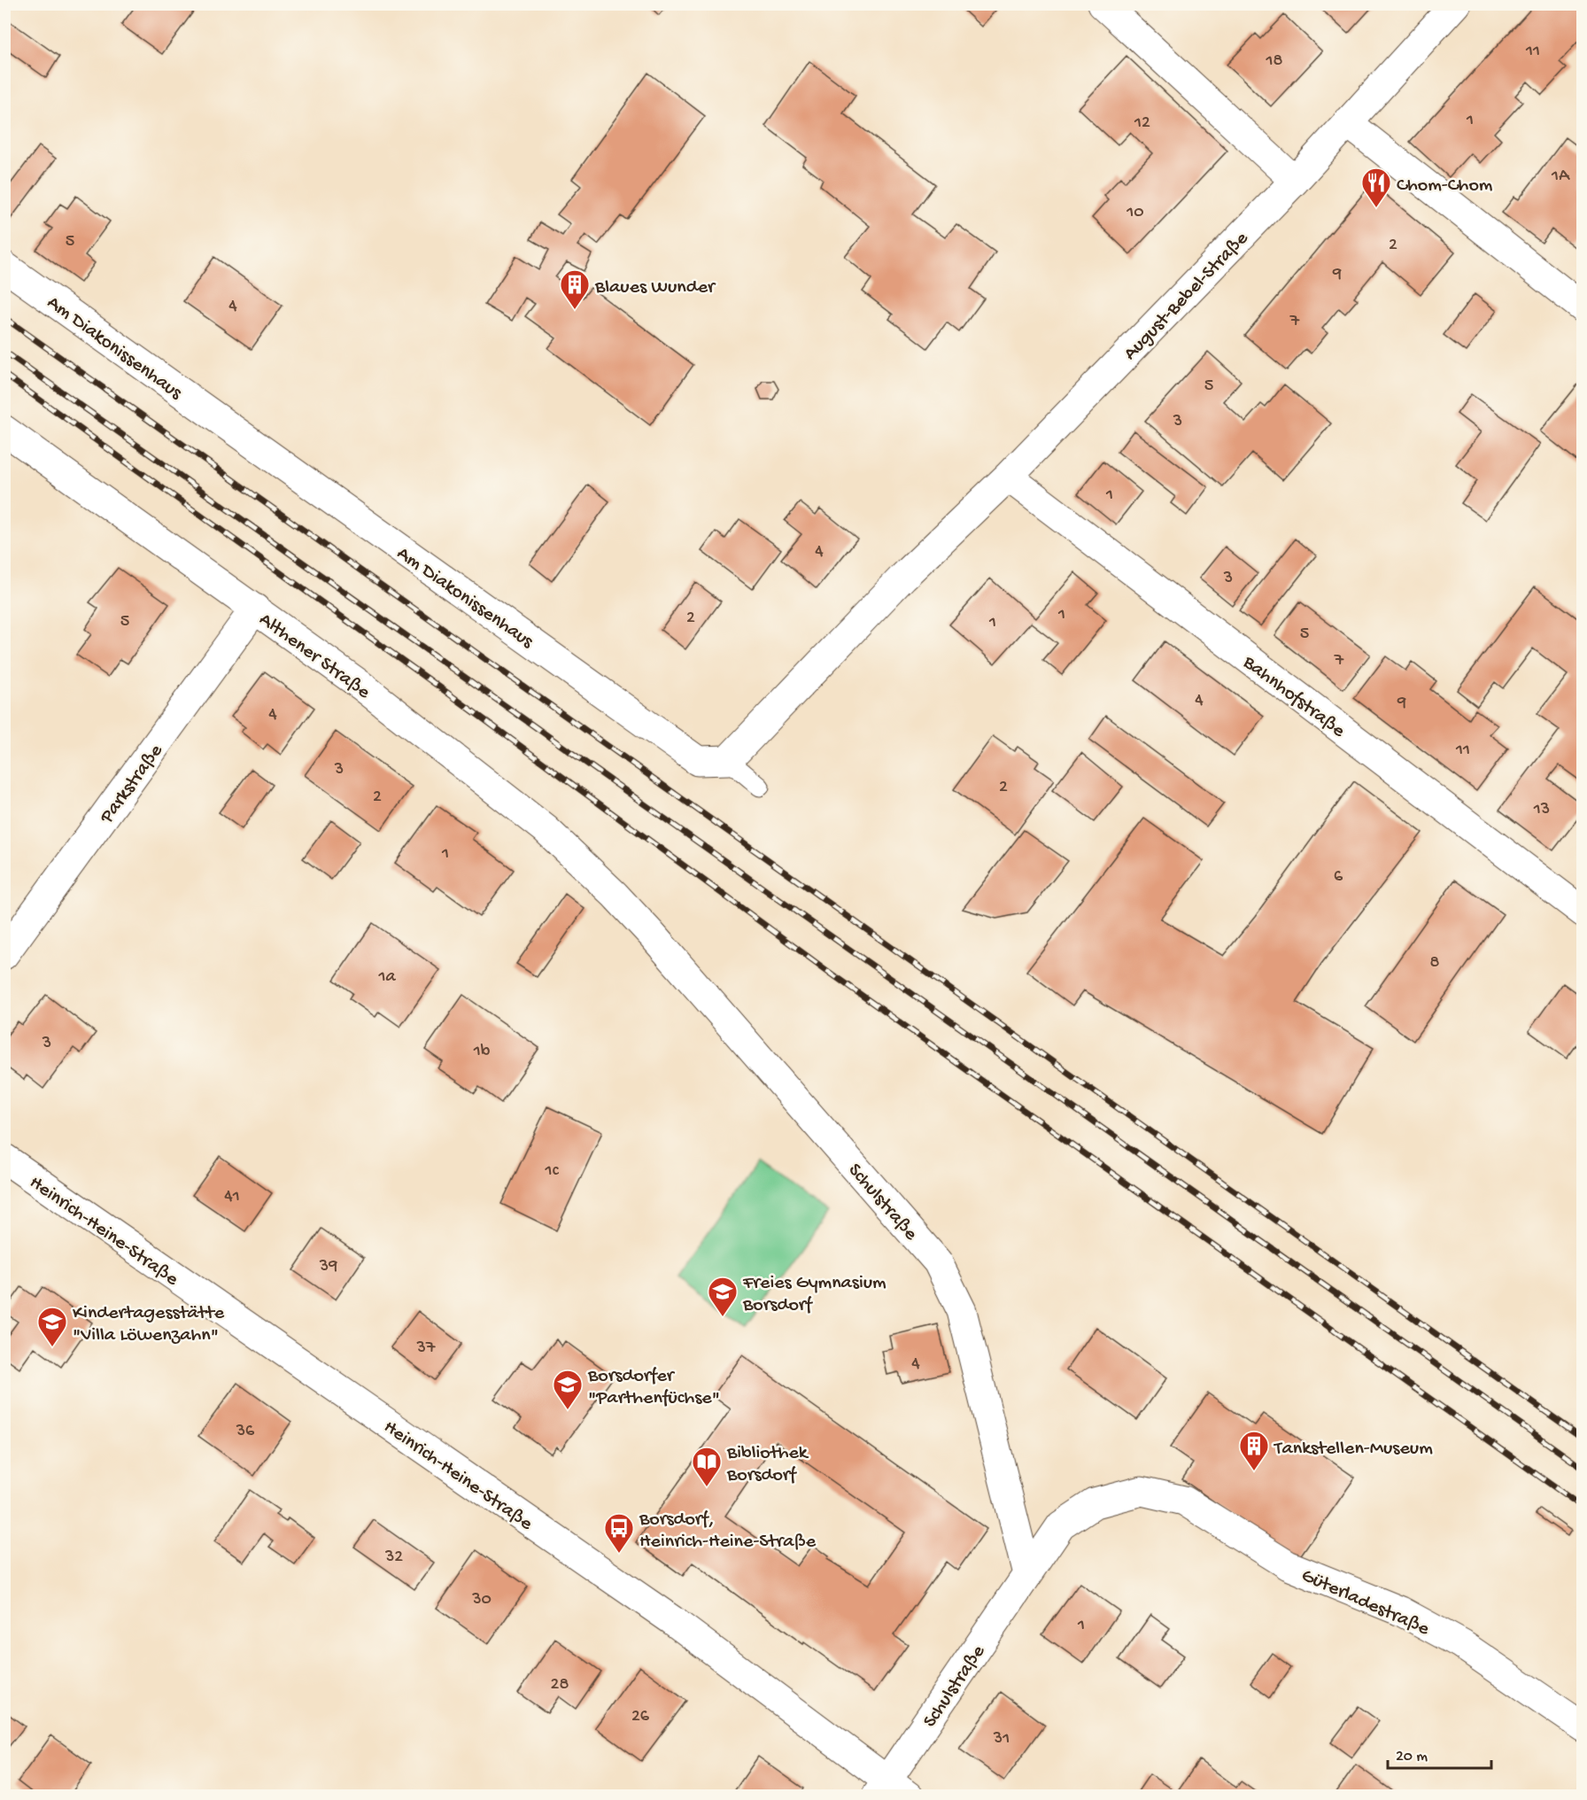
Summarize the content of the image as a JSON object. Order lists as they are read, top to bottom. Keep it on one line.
{"streets":{"street":["August-Bebel-Straße","Am Diakonissenhaus","Althener Straße","Bahnhofstraße","Parkstraße","Schulstraße","Heinrich-Heine-Straße","Güterladestraße"]},"crossings":[["August-Bebel-Straße","Am Diakonissenhaus"],["August-Bebel-Straße","Bahnhofstraße"],["Althener Straße","Parkstraße"],["Althener Straße","Schulstraße"],["Schulstraße","Heinrich-Heine-Straße"],["Schulstraße","Güterladestraße"]],"places":{"restaurant":["Chom-Chom"],"building":["Blaues Wunder","Tankstellen-Museum"],"school or university":["Freies Gymnasium Borsdorf","Kindertagesstätte \"Villa Löwenzahn\"","Borsdorfer \"Parthenfüchse\""],"library":["Bibliothek Borsdorf"],"bus stop":["Borsdorf, Heinrich-Heine-Straße"]},"house_numbers":["11","18","1","12","1A","10","5","2","9","4","7","5","3","1","4","3","1","2","5","1","5","7","4","9","4","11","3","2","2","13","1","6","8","1a","3","1b","1c","41","39","37","4","36","32","30","1","28","26","31"],"scale_bar":"20 m"}
